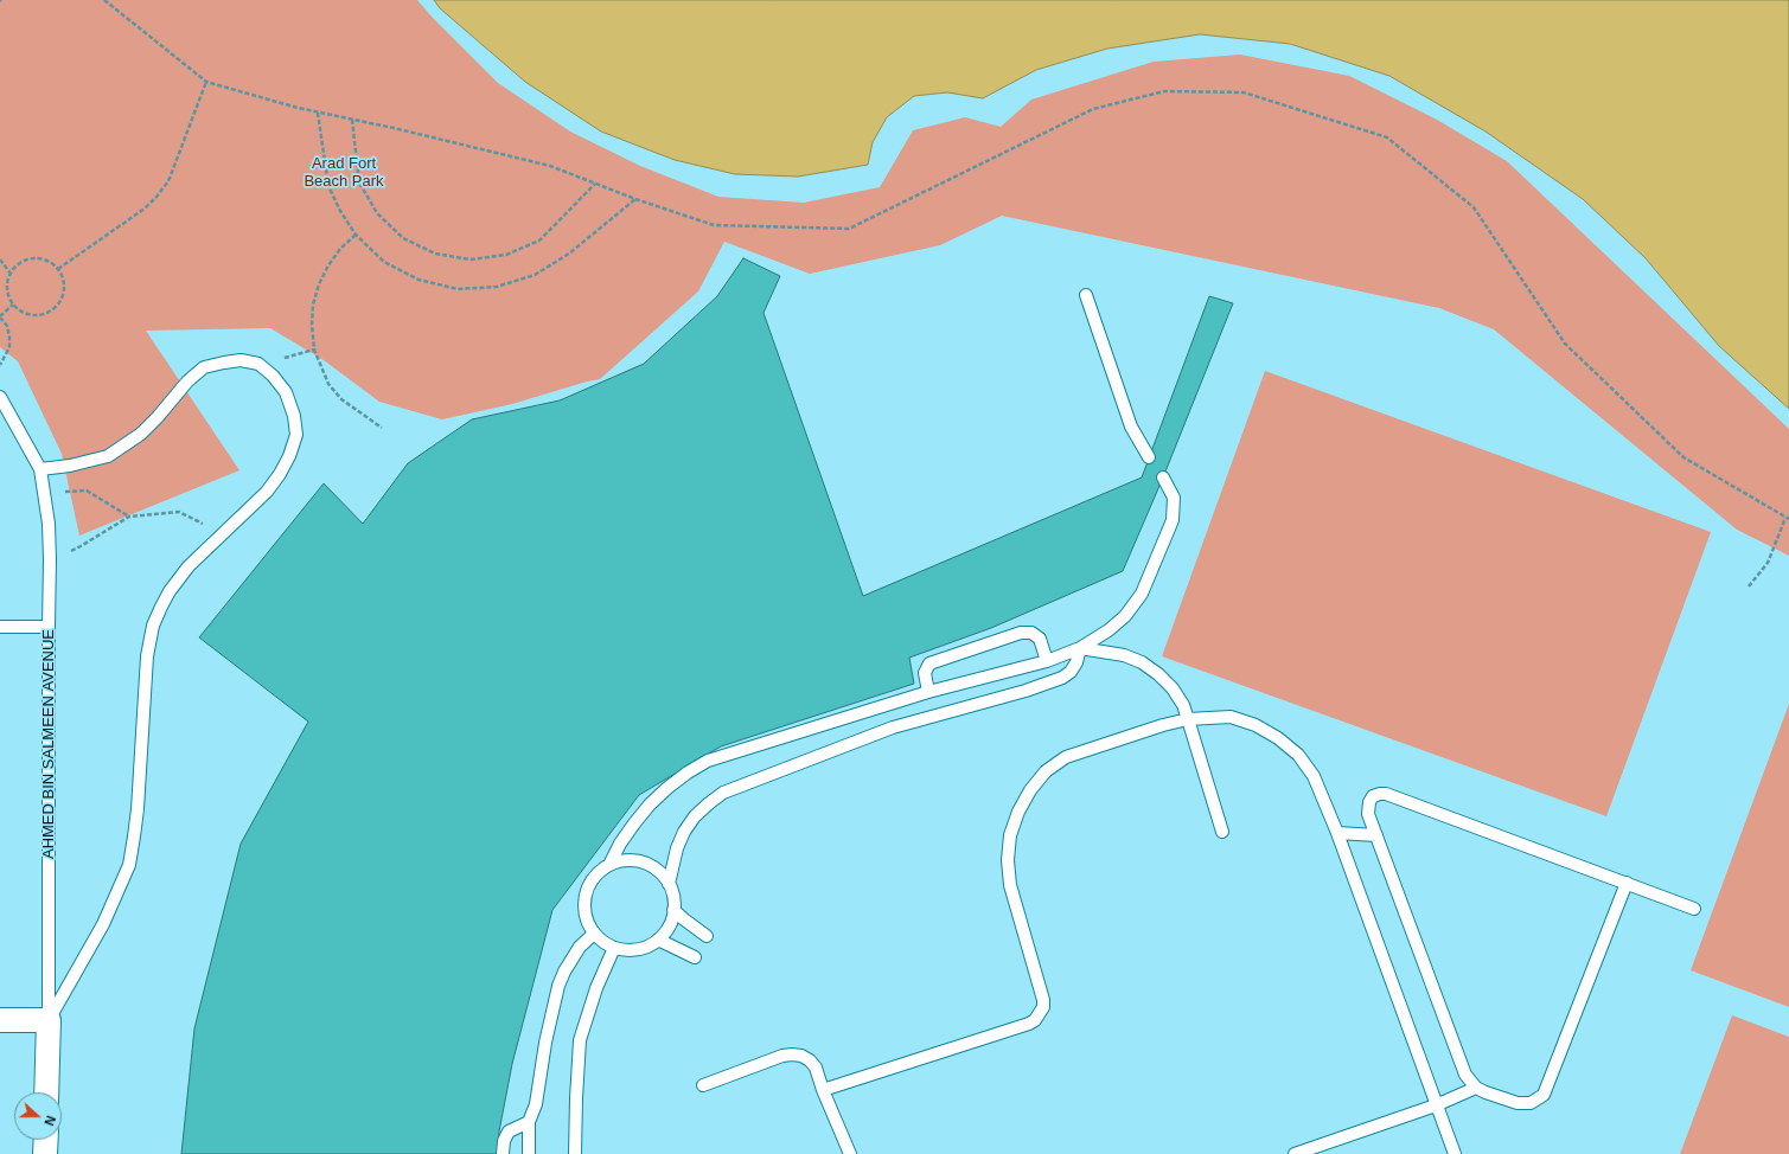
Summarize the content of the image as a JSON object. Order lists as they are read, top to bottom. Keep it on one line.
{"streets":{"street":["AHMED BIN SALMEEN AVENUE"]},"parks":["Arad Fort Beach Park"],"north":"right"}
